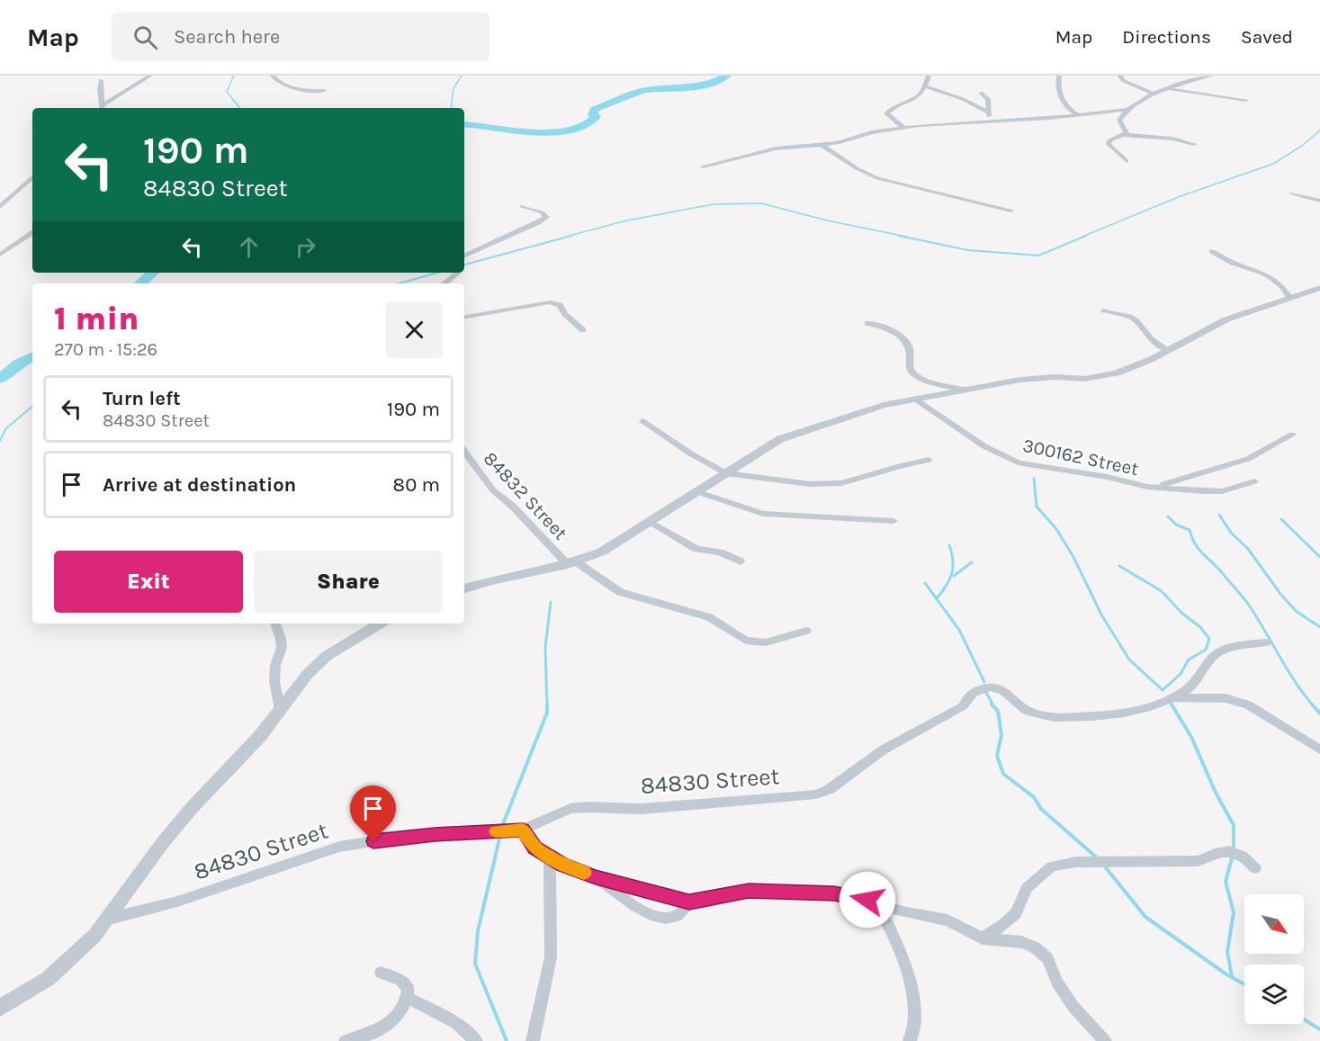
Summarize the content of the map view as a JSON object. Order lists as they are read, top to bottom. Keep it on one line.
{"streets":{"street":["300162 Street","84832 Street","84830 Street"]},"north":"bottom right","page":{"header":"Map","search":"Search here","nav":["Map","Directions","Saved"],"turn":["190 m","84830 Street"],"heading":["1 min","270 m · 15:26"],"list":[{"name":"Turn left","note":"84830 Street","value":"190 m"},{"name":"Arrive at destination","value":"80 m"}],"buttons":["Exit","Share"]}}
